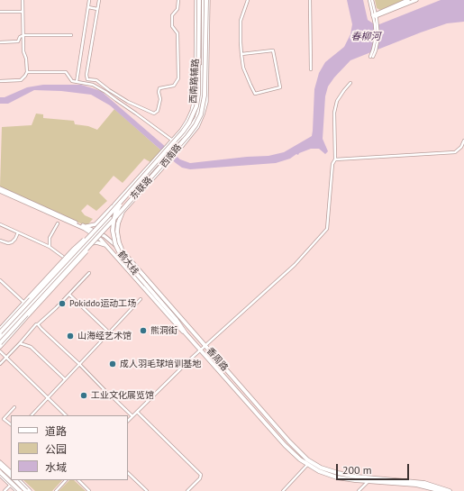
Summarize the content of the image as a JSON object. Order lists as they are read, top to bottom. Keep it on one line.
{"streets":{"highway":["西南路","东联路","鹤大线","香周路"],"main road":["西南路辅路"]},"crossings":[["西南路辅路","西南路"],["西南路辅路","东联路"],["西南路","东联路"],["西南路","鹤大线"],["东联路","香周路"],["鹤大线","香周路"]],"water":["春柳河"],"places":["Pokiddo运动工场","熊洞街","山海经艺术馆","成人羽毛球培训基地","工业文化展览馆"],"legend":["道路","公园","水域"],"scale_bar":"200 m"}
